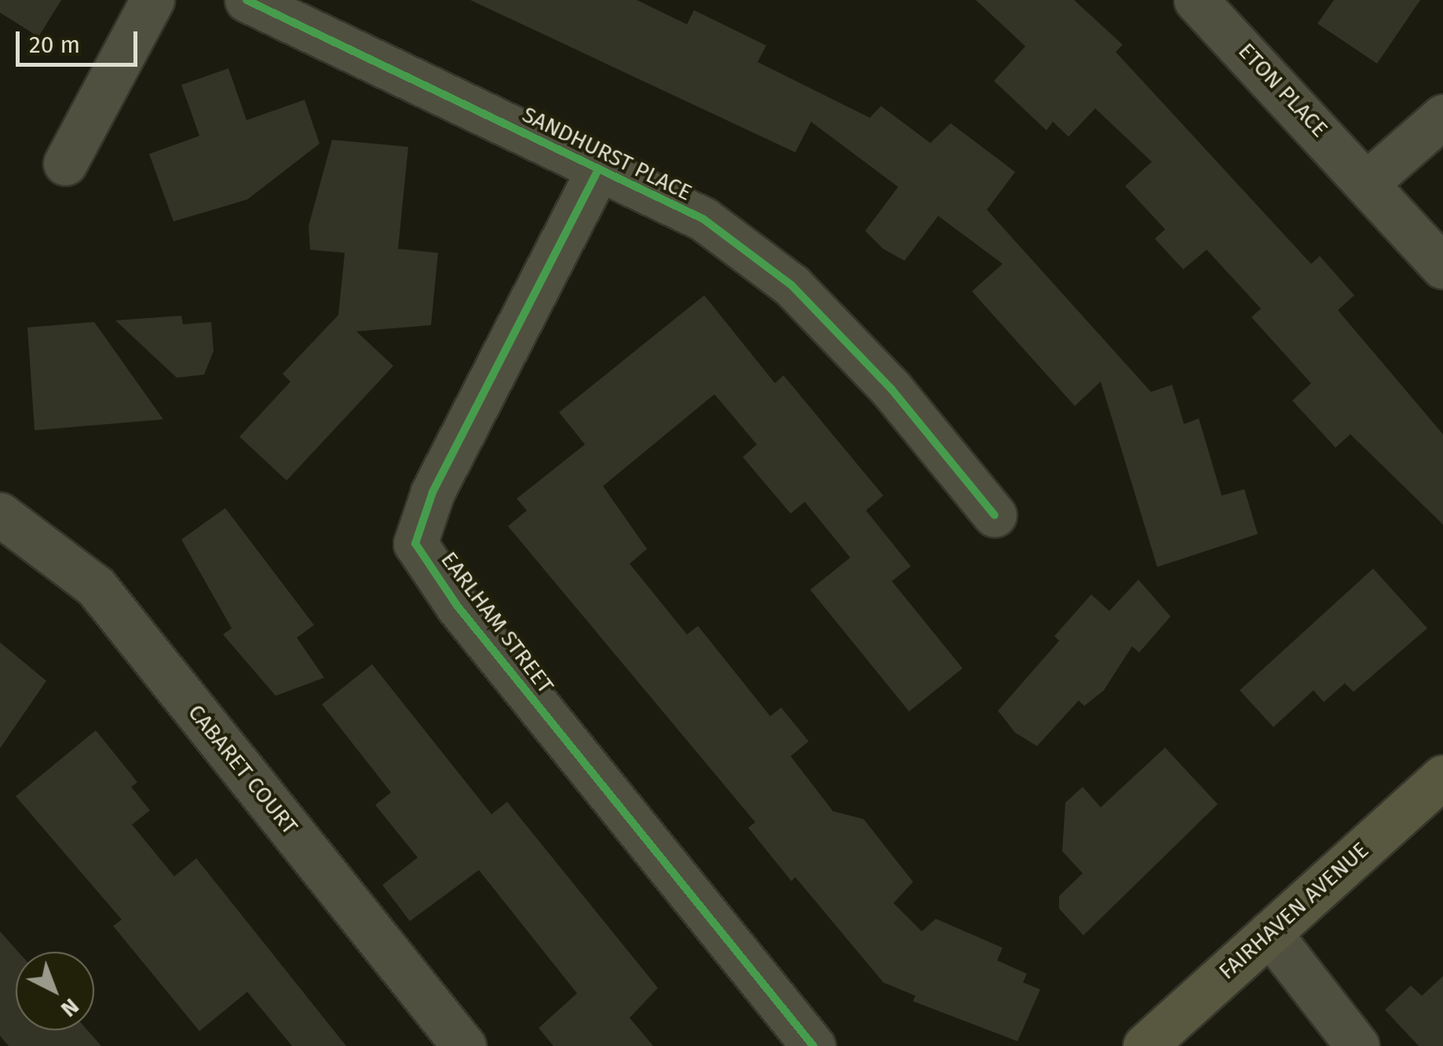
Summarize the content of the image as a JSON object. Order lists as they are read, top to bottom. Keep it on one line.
{"streets":{"main road":["FAIRHAVEN AVENUE"],"street":["ETON PLACE","SANDHURST PLACE","EARLHAM STREET","CABARET COURT"]},"crossings":[["SANDHURST PLACE","EARLHAM STREET"]],"scale_bar":"20 m","north":"bottom right"}
